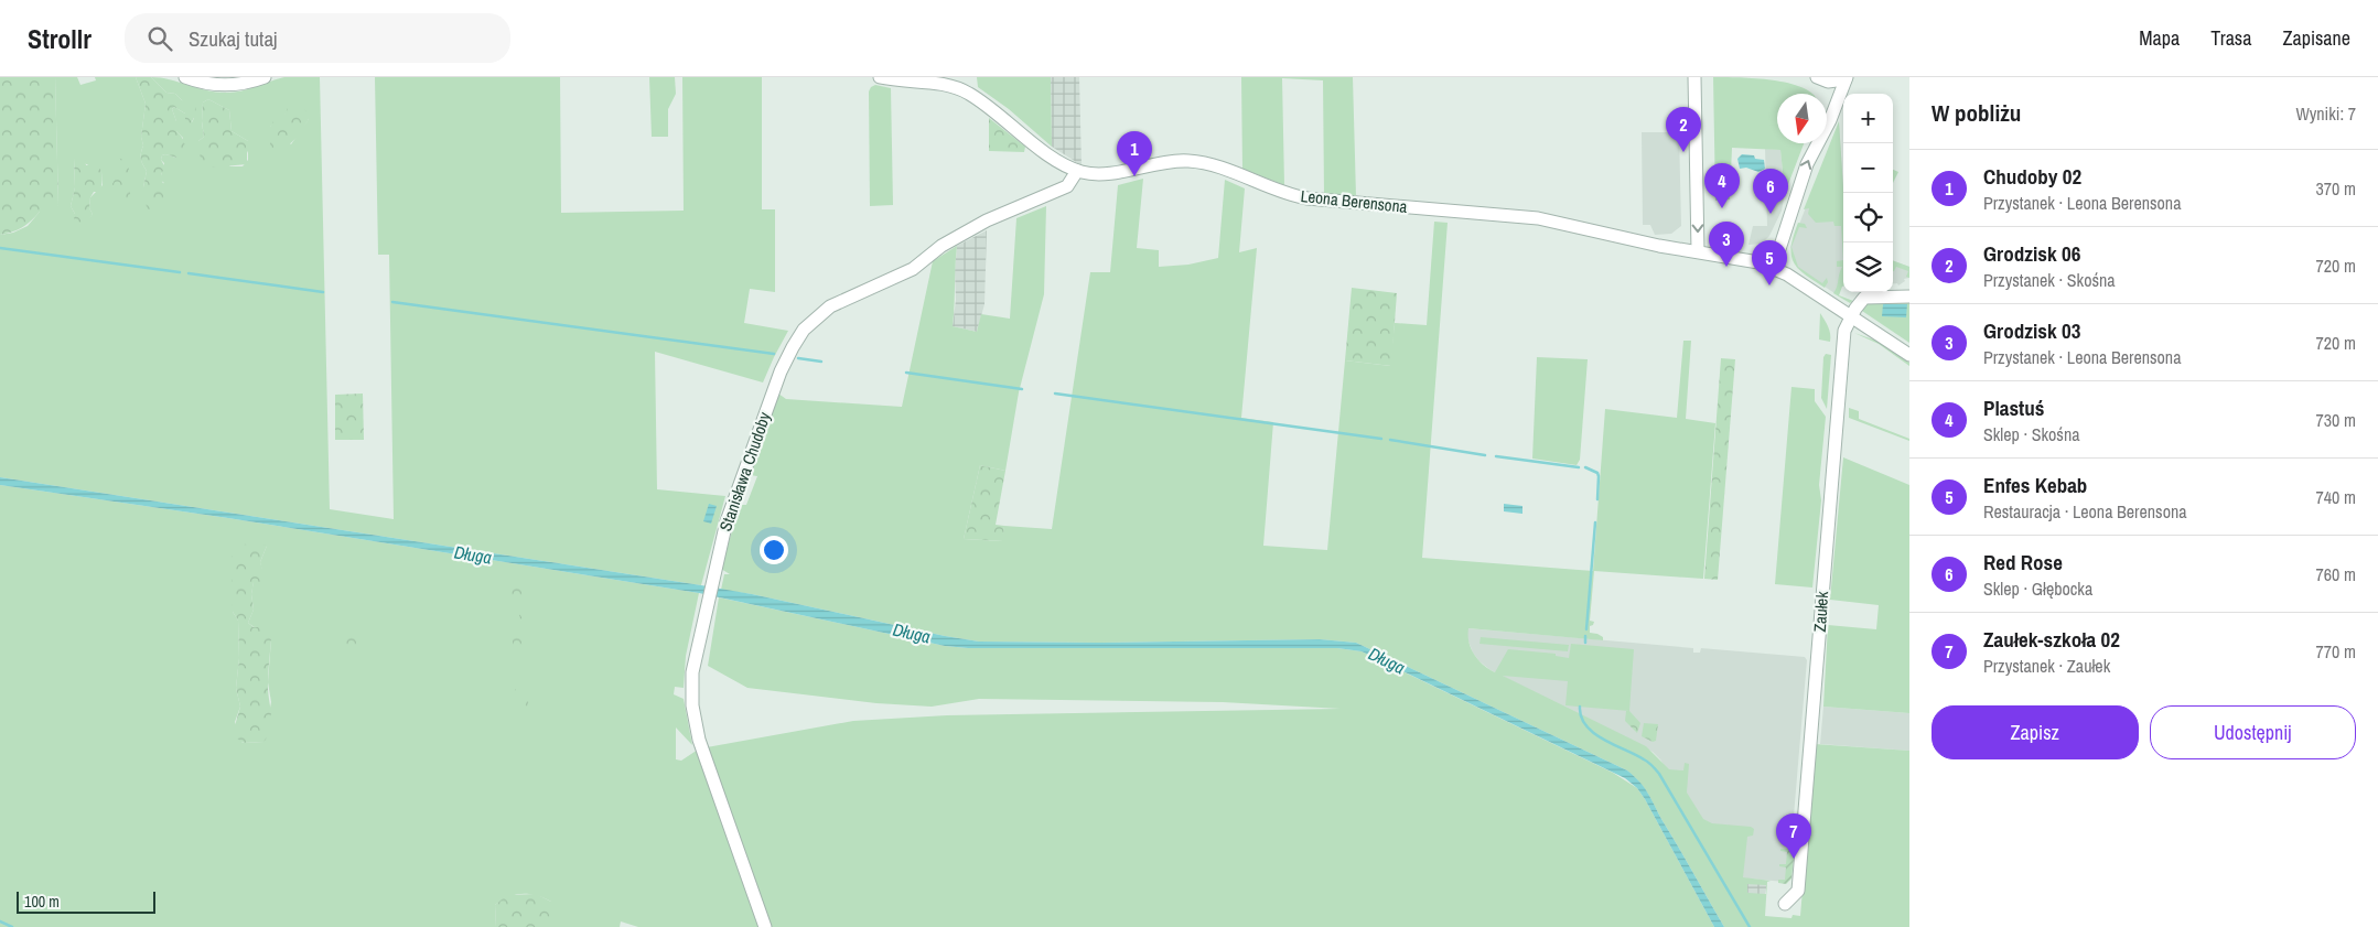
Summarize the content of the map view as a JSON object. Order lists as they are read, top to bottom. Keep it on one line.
{"streets":{"street":["Leona Berensona","Stanisława Chudoby","Zaułek"]},"crossings":[["Leona Berensona","Stanisława Chudoby"],["Leona Berensona","Zaułek"]],"water":["Długa"],"scale_bar":"100 m","north":"bottom","page":{"header":"Strollr","search":"Szukaj tutaj","nav":["Mapa","Trasa","Zapisane"],"heading":["W pobliżu","Wyniki: 7"],"map_buttons":["+","−"],"pins":["2","1","4","6","3","5","7"],"list":[{"mark":"1","name":"Chudoby 02","note":"Przystanek · Leona Berensona","value":"370 m"},{"mark":"2","name":"Grodzisk 06","note":"Przystanek · Skośna","value":"720 m"},{"mark":"3","name":"Grodzisk 03","note":"Przystanek · Leona Berensona","value":"720 m"},{"mark":"4","name":"Plastuś","note":"Sklep · Skośna","value":"730 m"},{"mark":"5","name":"Enfes Kebab","note":"Restauracja · Leona Berensona","value":"740 m"},{"mark":"6","name":"Red Rose","note":"Sklep · Głębocka","value":"760 m"},{"mark":"7","name":"Zaułek-szkoła 02","note":"Przystanek · Zaułek","value":"770 m"}],"buttons":["Zapisz","Udostępnij"],"scale":"100 m"}}
